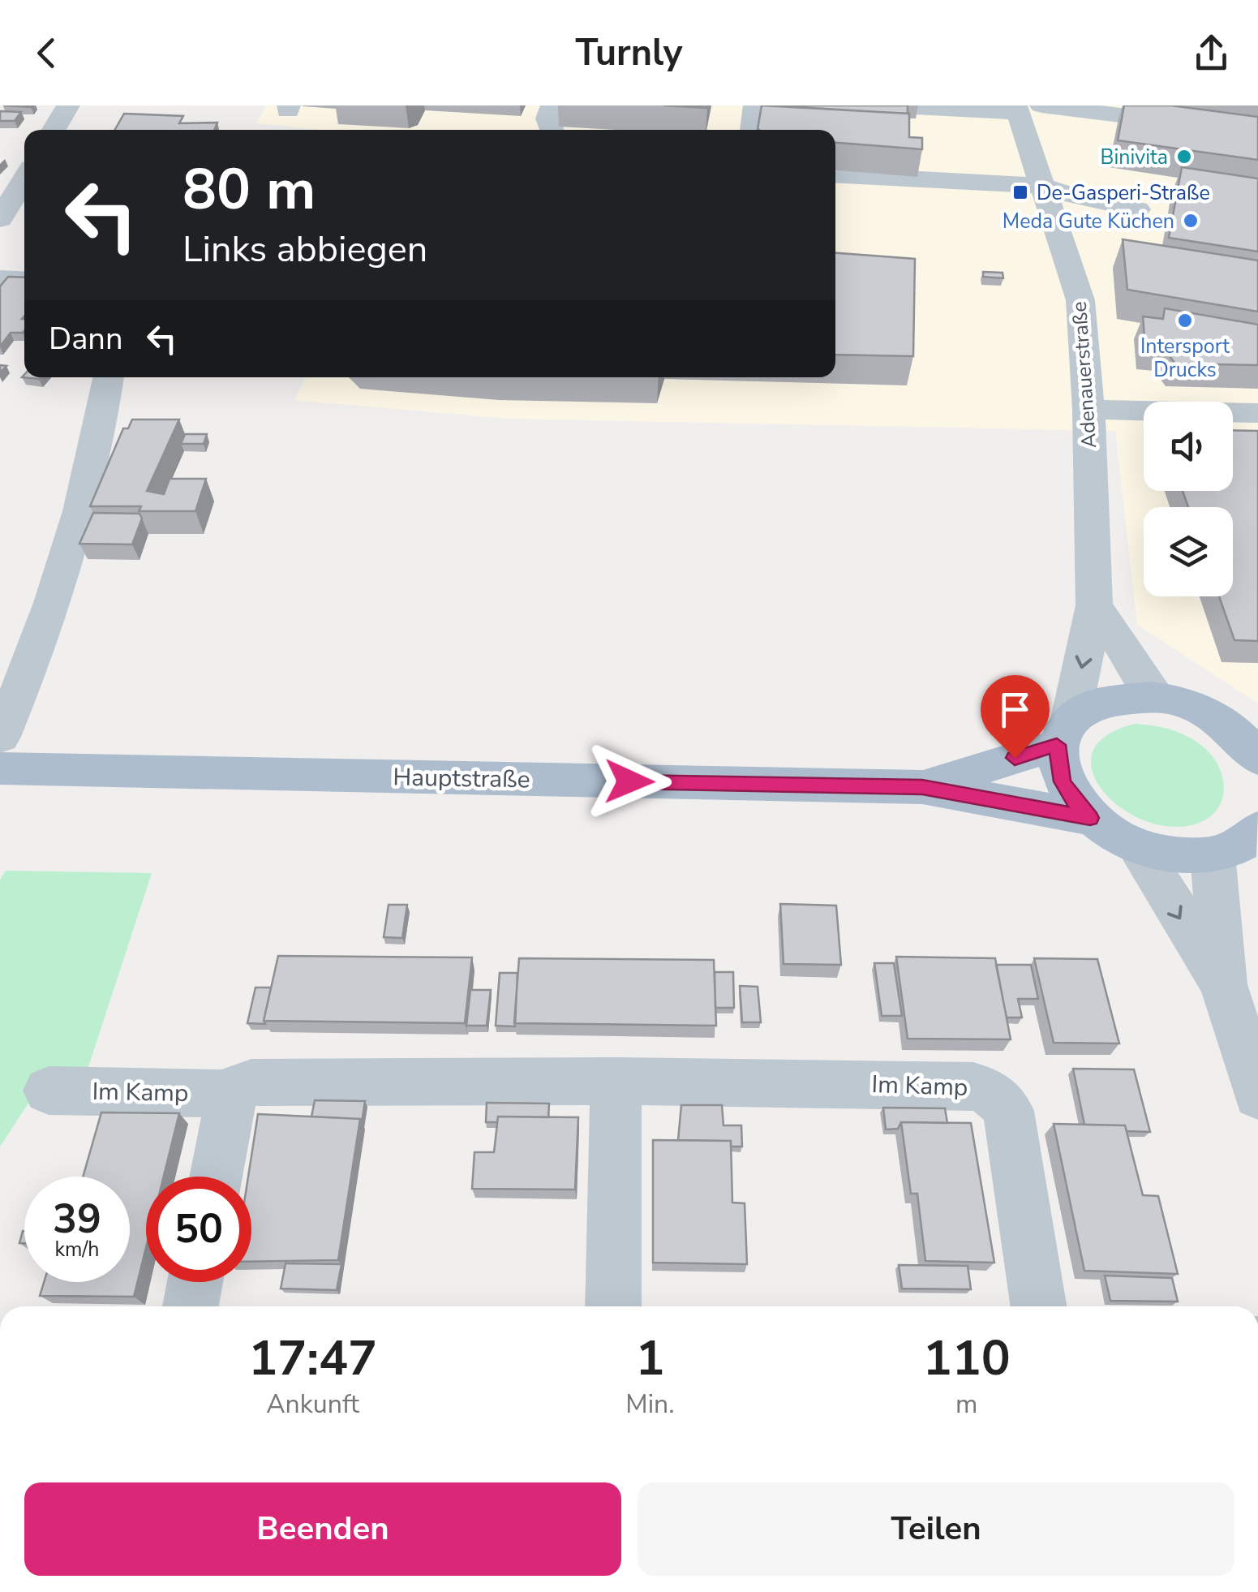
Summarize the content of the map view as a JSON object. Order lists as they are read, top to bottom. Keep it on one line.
{"streets":{"main road":["Hauptstraße"],"street":["Adenauerstraße","Im Kamp"]},"crossings":[["Adenauerstraße","Hauptstraße"]],"places":{"other":["Binivita","Meda Gute Küchen","Intersport Drucks"],"transit":["De-Gasperi-Straße"]},"page":{"header":"Turnly","turn":["80 m","Links abbiegen"],"then":"Dann","speed":"39 km/h","limit":"50","eta":["17:47","Ankunft","1","Min.","110","m"],"buttons":["Beenden","Teilen"]}}
